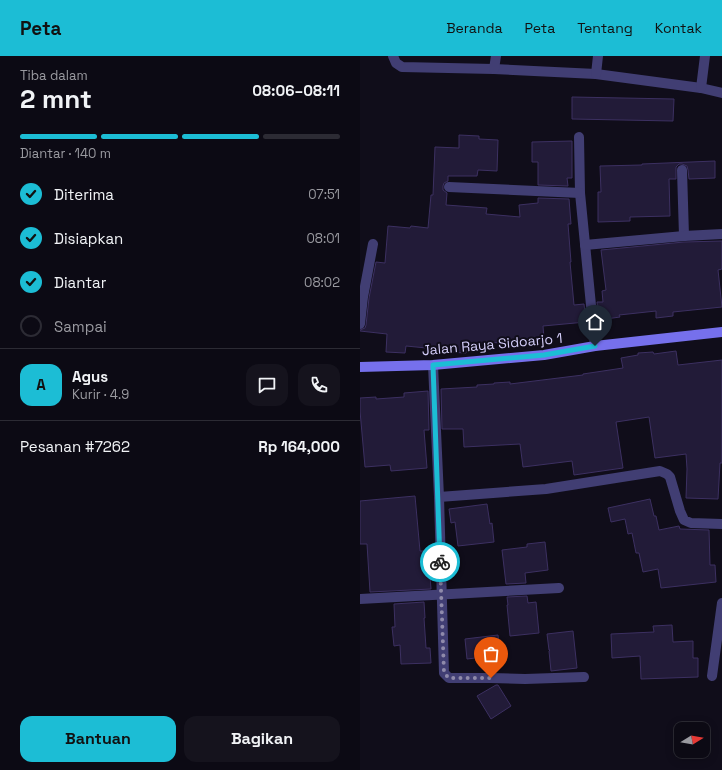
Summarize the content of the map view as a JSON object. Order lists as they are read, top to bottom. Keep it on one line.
{"streets":{"street":["Jalan Raya Sidoarjo 1"]},"north":"right","page":{"header":"Peta","nav":["Beranda","Peta","Tentang","Kontak"],"heading":["2 mnt","Tiba dalam","08:06–08:11"],"panel":["Agus","Kurir · 4.9","Pesanan #7262","Rp 164,000"],"bar":"Diantar · 140 m","list":[["Diterima","07:51"],["Disiapkan","08:01"],["Diantar","08:02"],"Sampai"],"round":"A","buttons":["Bantuan","Bagikan"]}}
